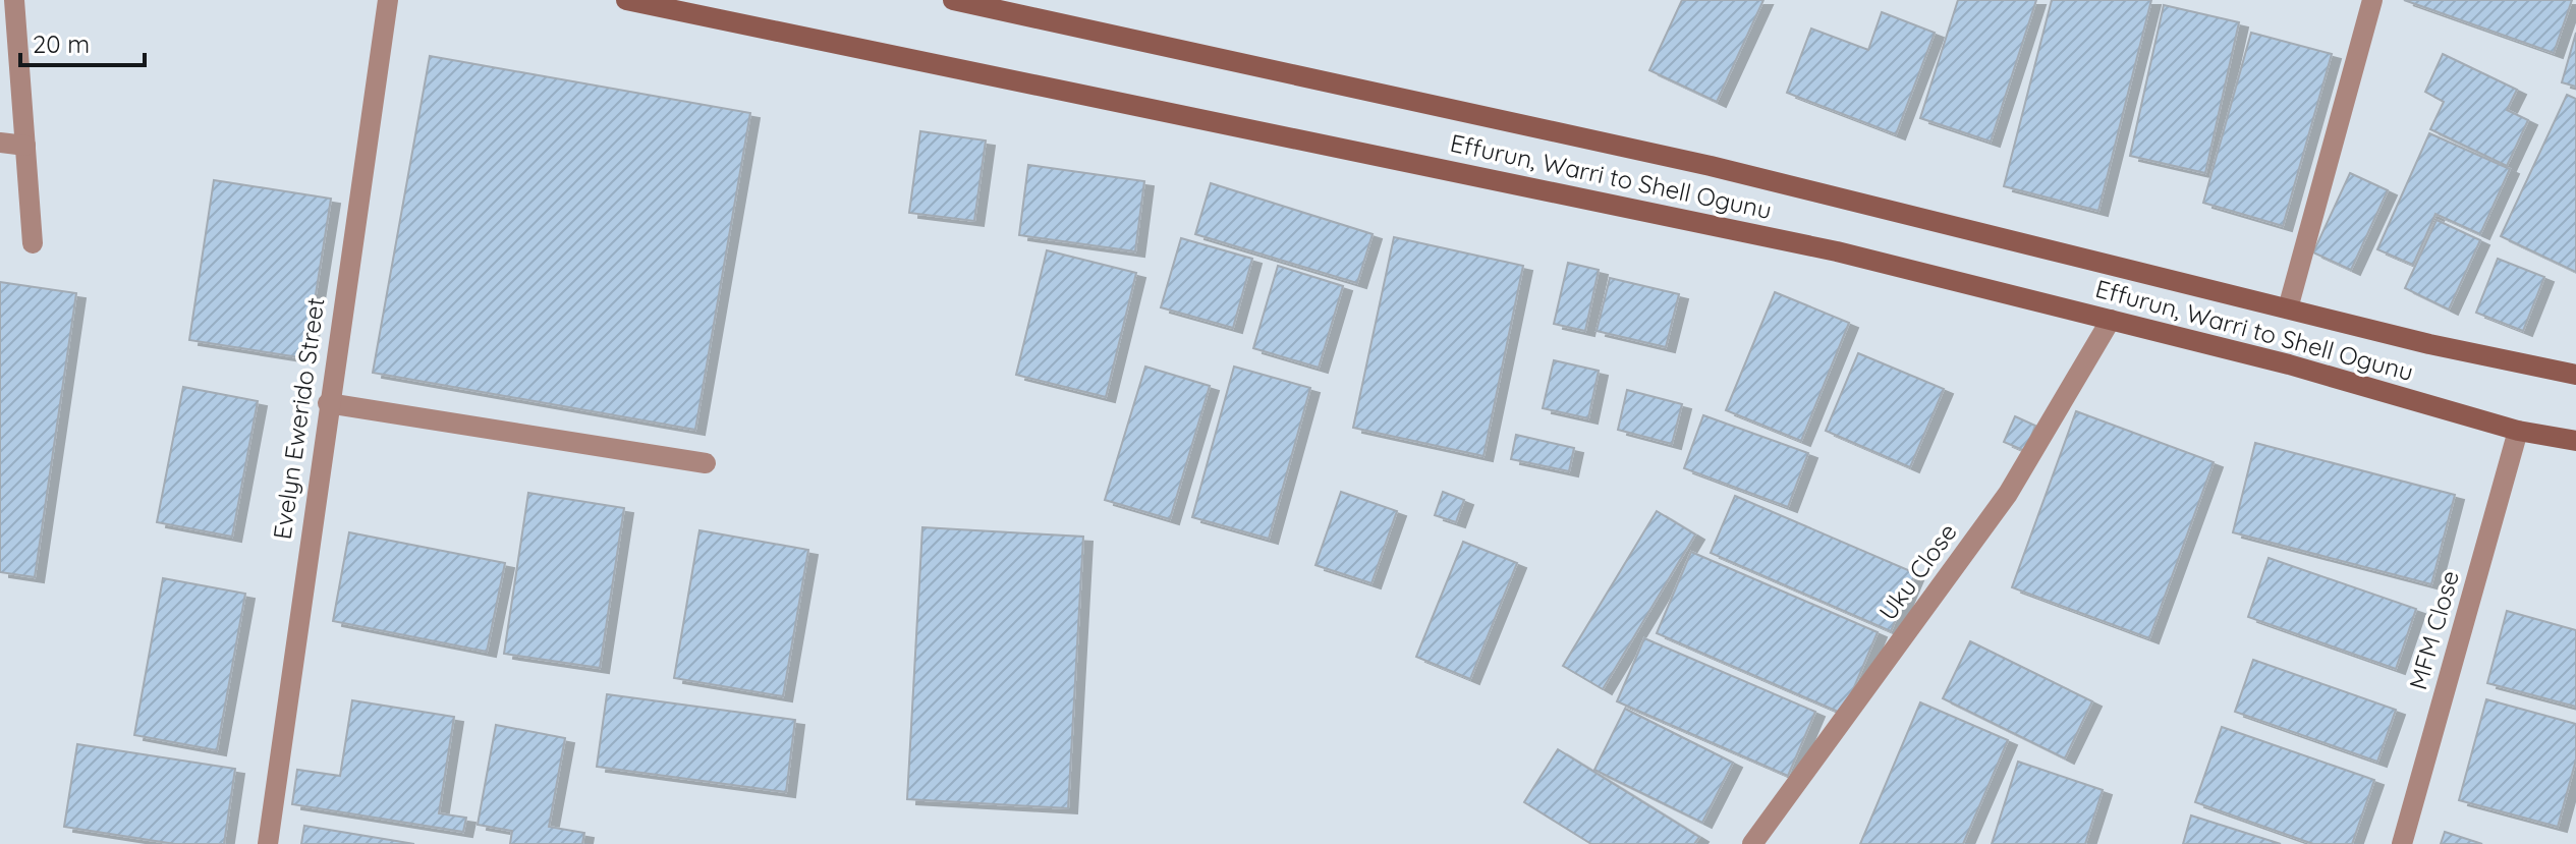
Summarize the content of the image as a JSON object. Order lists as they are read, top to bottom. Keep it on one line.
{"streets":{"main road":["Effurun, Warri to Shell Ogunu"],"street":["Evelyn Ewerido Street","Uku Close","MFM Close"]},"crossings":[["Effurun, Warri to Shell Ogunu","Uku Close"],["Effurun, Warri to Shell Ogunu","MFM Close"]],"scale_bar":"20 m"}
